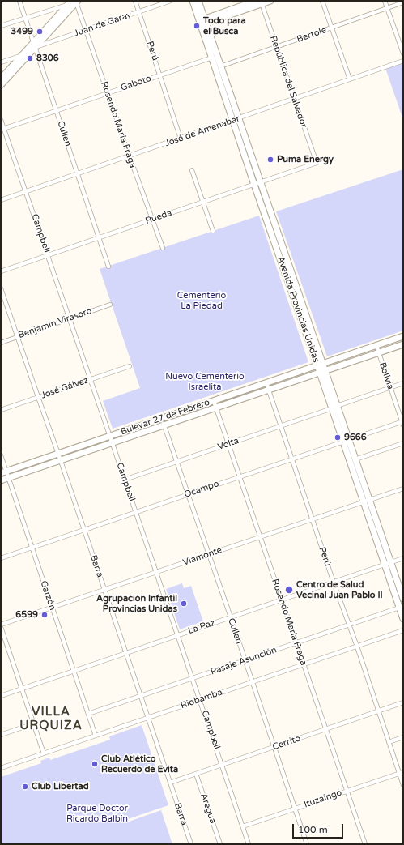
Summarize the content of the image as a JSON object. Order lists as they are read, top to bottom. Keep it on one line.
{"streets":{"main road":["Avenida Provincias Unidas","Bulevar 27 de Febrero"],"street":["Juan de Garay","Bertole","Perú","República del Salvador","Gaboto","Rosendo María Fraga","José de Amenábar","Cullen","Rueda","Campbell","Benjamín Virasoro","Bolivia","José Gálvez","Volta","Ocampo","Viamonte","Barra","Garzón","La Paz","Pasaje Asunción","Riobamba","Cerrito","Ituzaingó","Aregua"]},"crossings":[["Juan de Garay","Perú"],["Juan de Garay","Rosendo María Fraga"],["Juan de Garay","Cullen"],["Bertole","República del Salvador"],["Bertole","Avenida Provincias Unidas"],["Perú","Gaboto"],["Perú","José de Amenábar"],["Perú","Bulevar 27 de Febrero"],["Perú","Volta"],["Perú","Ocampo"],["Perú","Viamonte"],["Perú","La Paz"],["Perú","Pasaje Asunción"],["Perú","Riobamba"],["Perú","Cerrito"],["Perú","Ituzaingó"],["República del Salvador","José de Amenábar"],["República del Salvador","Rueda"],["Gaboto","Rosendo María Fraga"],["Gaboto","Cullen"],["Gaboto","Campbell"],["Gaboto","Avenida Provincias Unidas"],["Rosendo María Fraga","José de Amenábar"],["Rosendo María Fraga","Rueda"],["Rosendo María Fraga","Bulevar 27 de Febrero"],["Rosendo María Fraga","Volta"],["Rosendo María Fraga","Ocampo"],["Rosendo María Fraga","Viamonte"],["Rosendo María Fraga","La Paz"],["Rosendo María Fraga","Pasaje Asunción"],["Rosendo María Fraga","Riobamba"],["Rosendo María Fraga","Cerrito"],["Rosendo María Fraga","Ituzaingó"],["José de Amenábar","Cullen"],["José de Amenábar","Campbell"],["José de Amenábar","Avenida Provincias Unidas"],["Cullen","Rueda"],["Cullen","Bulevar 27 de Febrero"],["Cullen","Volta"],["Cullen","Ocampo"],["Cullen","Viamonte"],["Cullen","La Paz"],["Cullen","Pasaje Asunción"],["Cullen","Riobamba"],["Cullen","Cerrito"],["Cullen","Ituzaingó"],["Rueda","Campbell"],["Rueda","Avenida Provincias Unidas"],["Campbell","Benjamín Virasoro"],["Campbell","José Gálvez"],["Campbell","Bulevar 27 de Febrero"],["Campbell","Volta"],["Campbell","Ocampo"],["Campbell","Viamonte"],["Campbell","La Paz"],["Campbell","Pasaje Asunción"],["Campbell","Riobamba"],["Campbell","Cerrito"],["Campbell","Ituzaingó"],["Avenida Provincias Unidas","Bulevar 27 de Febrero"],["Avenida Provincias Unidas","Volta"],["Avenida Provincias Unidas","Ocampo"],["Avenida Provincias Unidas","Viamonte"],["Avenida Provincias Unidas","La Paz"],["Avenida Provincias Unidas","Pasaje Asunción"],["Benjamín Virasoro","Barra"],["Bolivia","Bulevar 27 de Febrero"],["Bolivia","Volta"],["Bolivia","Ocampo"],["José Gálvez","Barra"],["Bulevar 27 de Febrero","Barra"],["Bulevar 27 de Febrero","Garzón"],["Ocampo","Barra"],["Ocampo","Garzón"],["Viamonte","Barra"],["Viamonte","Garzón"],["Barra","La Paz"],["Barra","Pasaje Asunción"],["Barra","Riobamba"],["Barra","Cerrito"],["Garzón","La Paz"],["Garzón","Pasaje Asunción"],["Garzón","Riobamba"],["Cerrito","Aregua"]],"districts":["VILLA URQUIZA"],"parks":["Cementerio La Piedad","Nuevo Cementerio Israelita","Parque Doctor Ricardo Balbín"],"places":["Todo para el Busca","3499","8306","Puma Energy","9666","Centro de Salud Vecinal Juan Pablo II","Agrupación Infantil Provincias Unidas","6599","Club Atlético Recuerdo de Evita","Club Libertad"],"scale_bar":"100 m"}
